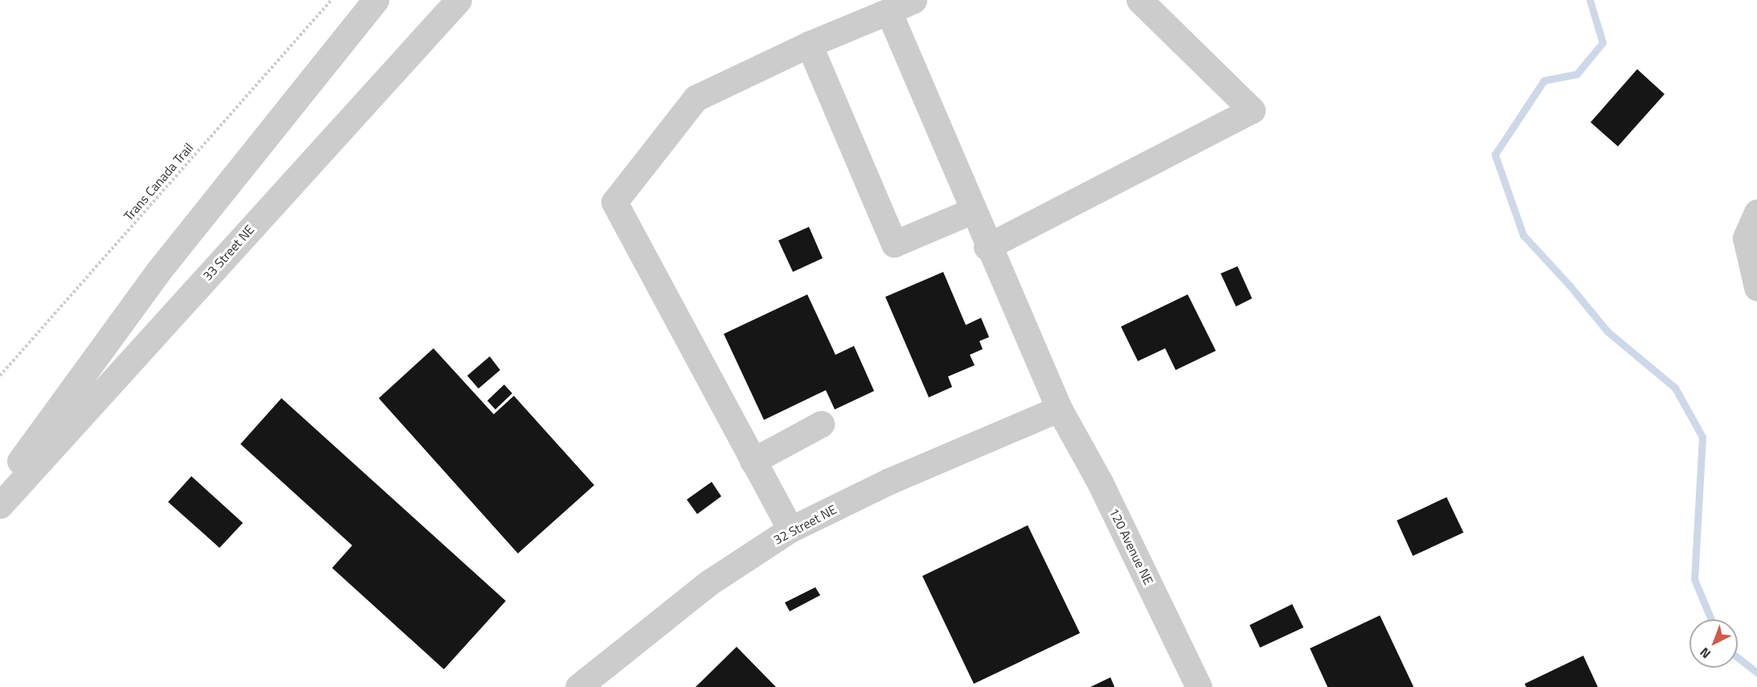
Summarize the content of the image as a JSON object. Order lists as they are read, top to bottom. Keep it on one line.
{"streets":{"street":["33 Street NE","32 Street NE","120 Avenue NE"],"path":["Trans Canada Trail"]},"crossings":[["32 Street NE","120 Avenue NE"]],"north":"bottom left"}
